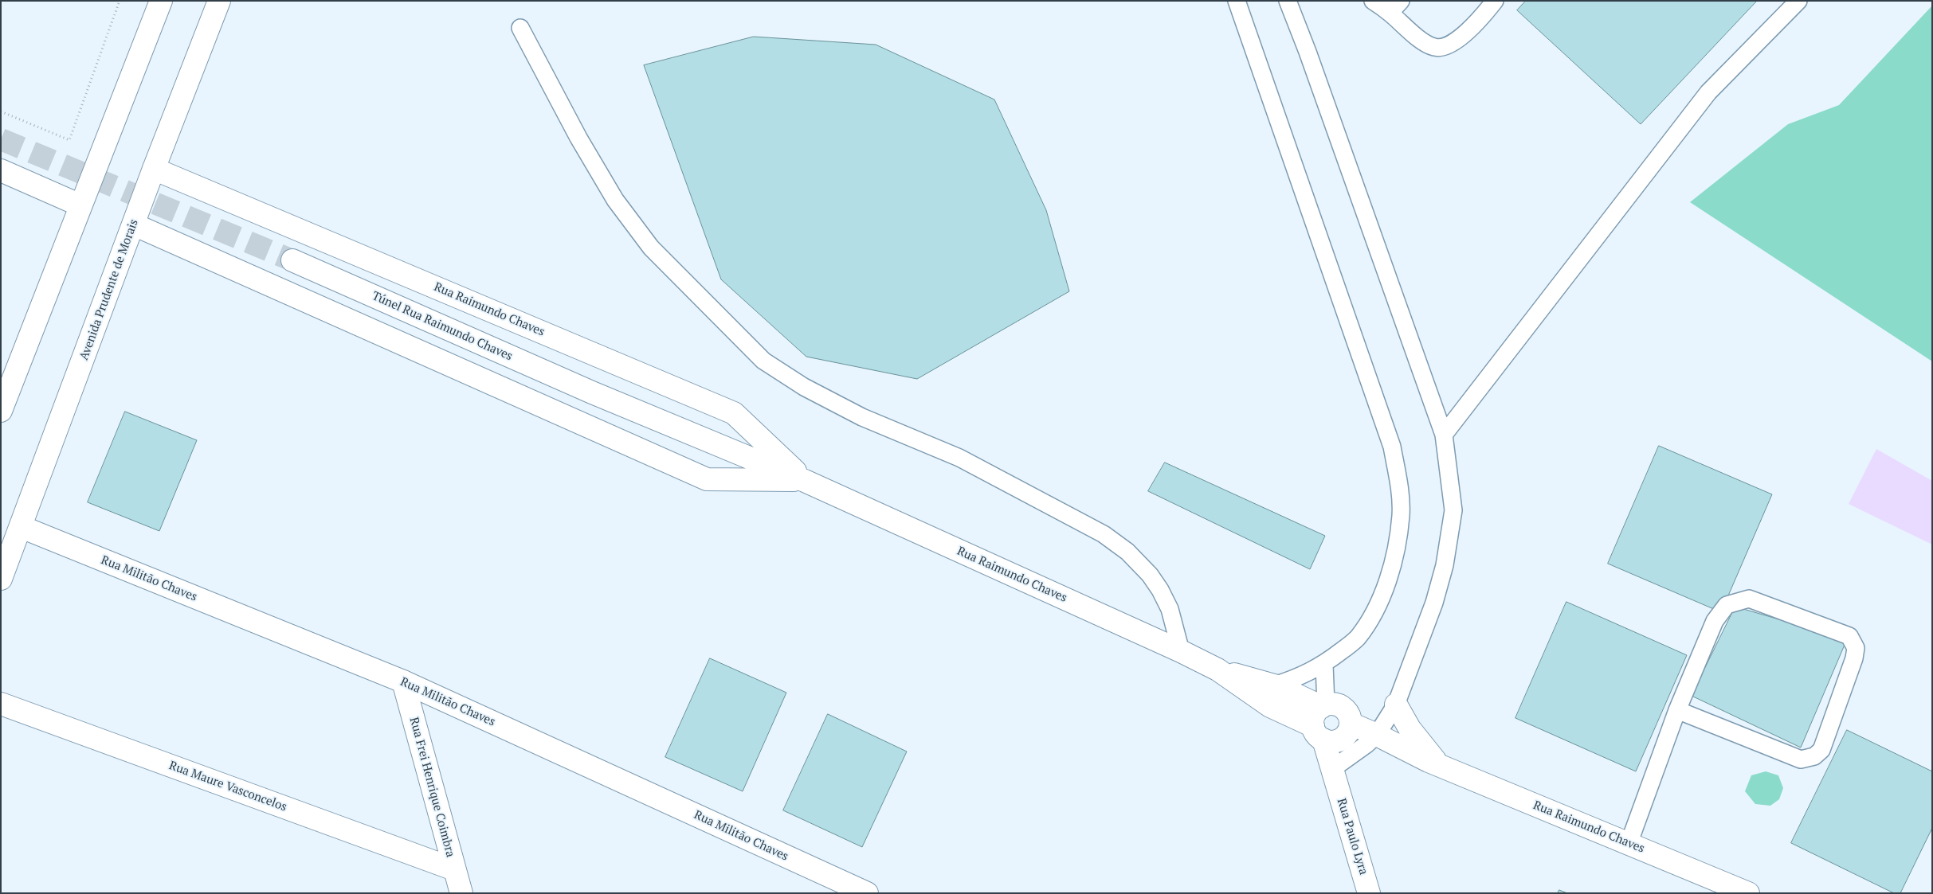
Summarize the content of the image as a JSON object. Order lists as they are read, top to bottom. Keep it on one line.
{"streets":{"main road":["Avenida Prudente de Morais","Rua Raimundo Chaves","Túnel Rua Raimundo Chaves","Rua Militão Chaves","Rua Maure Vasconcelos","Rua Frei Henrique Coimbra","Rua Paulo Lyra"]},"crossings":[["Avenida Prudente de Morais","Rua Raimundo Chaves"],["Avenida Prudente de Morais","Rua Militão Chaves"],["Rua Raimundo Chaves","Túnel Rua Raimundo Chaves"],["Rua Raimundo Chaves","Rua Paulo Lyra"],["Rua Militão Chaves","Rua Frei Henrique Coimbra"],["Rua Maure Vasconcelos","Rua Frei Henrique Coimbra"]]}
